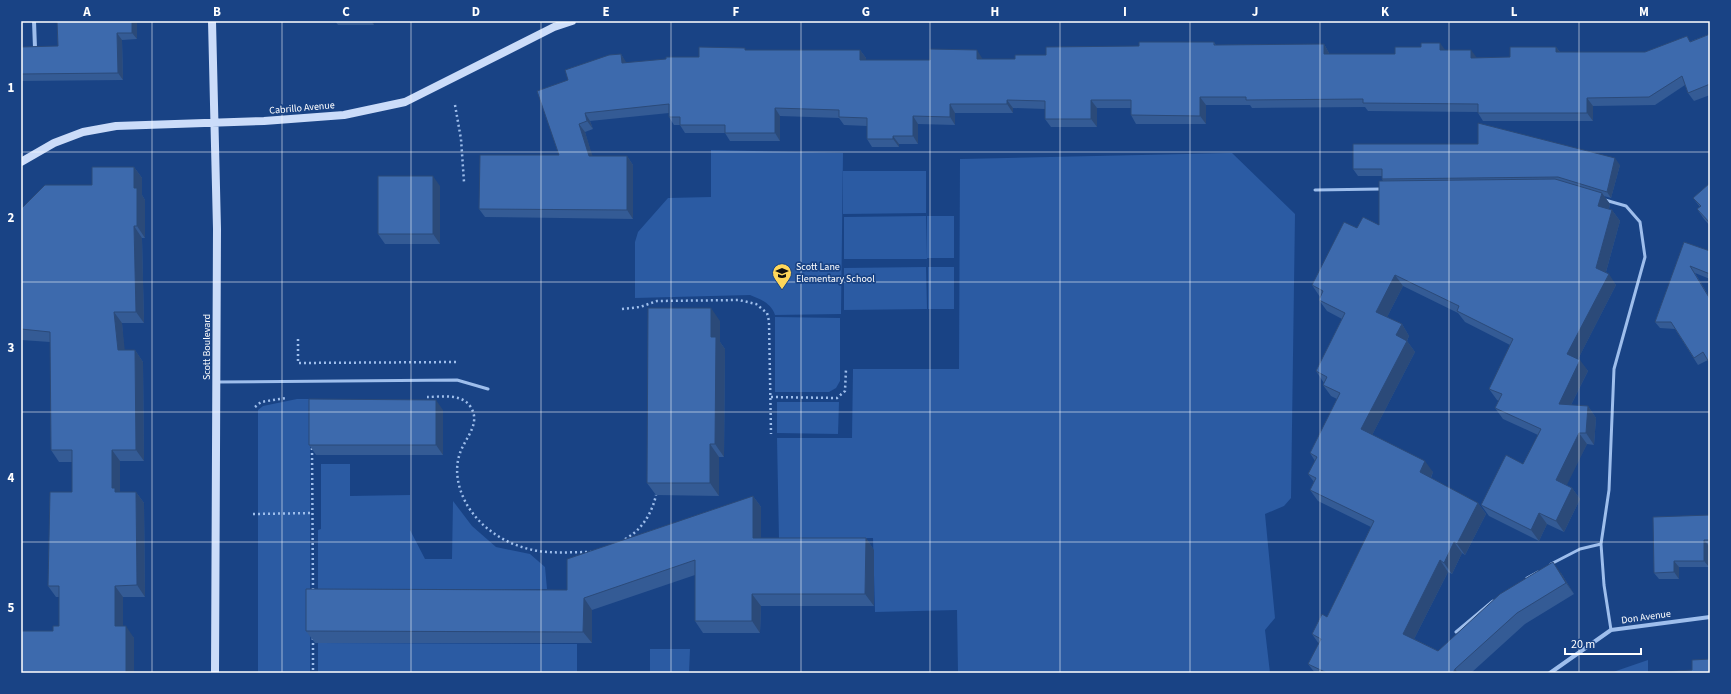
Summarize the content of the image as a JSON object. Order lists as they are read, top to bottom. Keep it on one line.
{"streets":{"main road":["Cabrillo Avenue","Scott Boulevard"],"street":["Don Avenue"]},"crossings":[["Cabrillo Avenue","Scott Boulevard"]],"places":{"school or university":["Scott Lane Elementary School"]},"scale_bar":"20 m","grid":{"columns":["A","B","C","D","E","F","G","H","I","J","K","L","M"],"rows":["1","2","3","4","5"]}}
